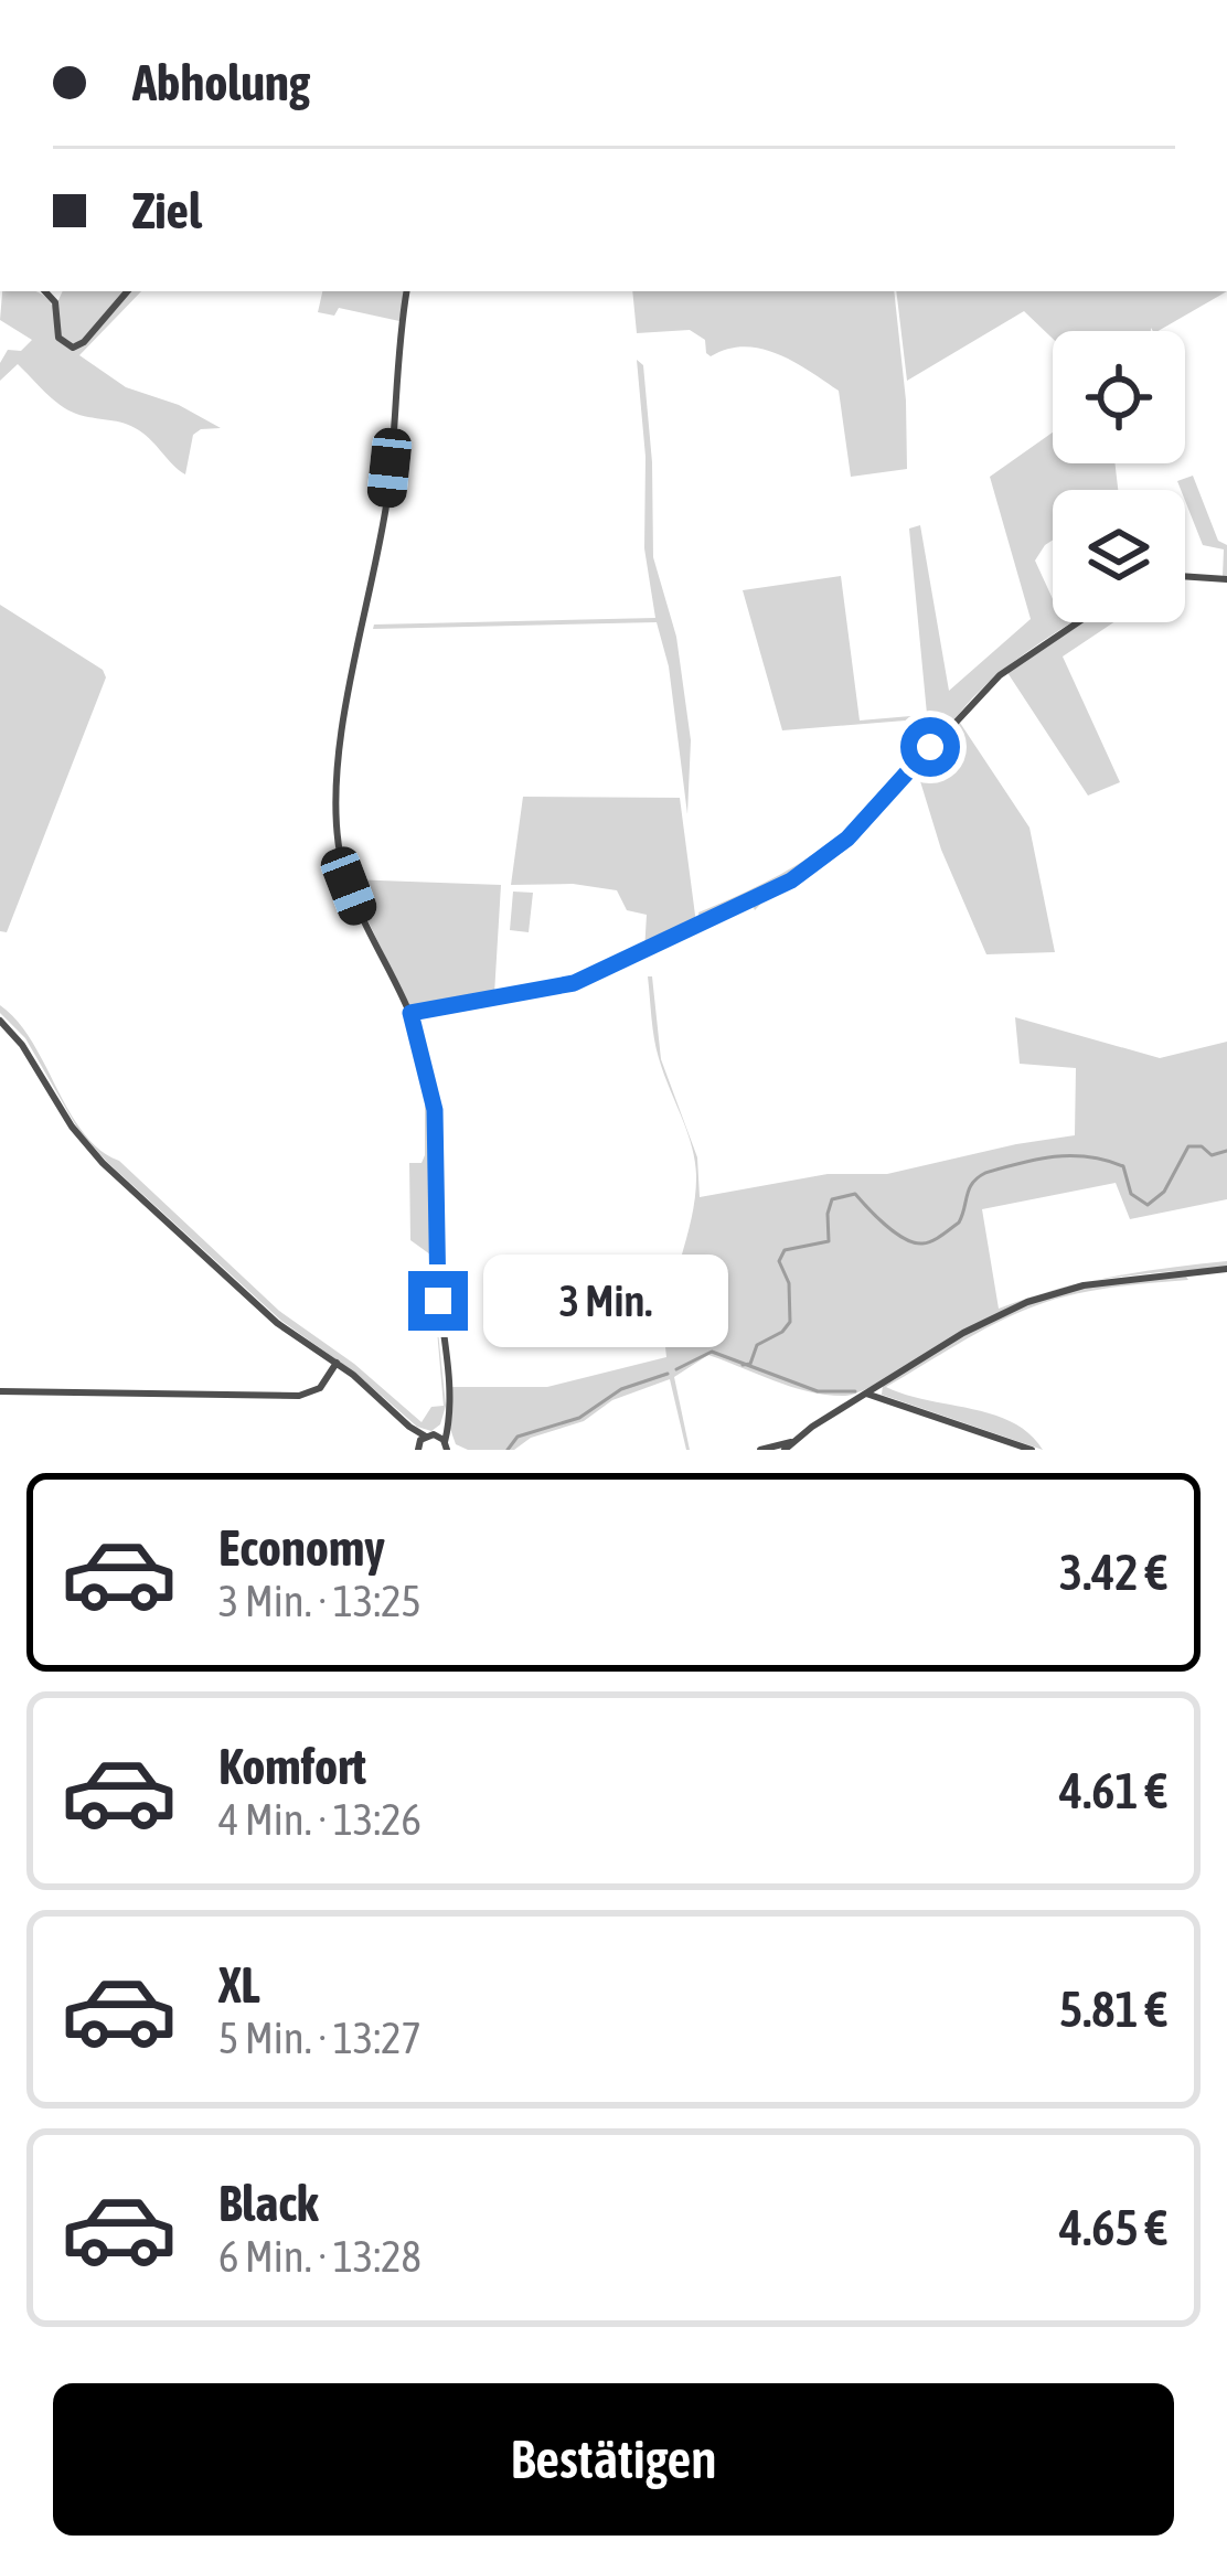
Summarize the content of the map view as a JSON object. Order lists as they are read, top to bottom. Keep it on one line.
{"page":{"banner":["Abholung","Ziel"],"bubble":"3 Min.","list":[{"name":"Economy","note":"3 Min. · 13:25","value":"3.42 €"},{"name":"Komfort","note":"4 Min. · 13:26","value":"4.61 €"},{"name":"XL","note":"5 Min. · 13:27","value":"5.81 €"},{"name":"Black","note":"6 Min. · 13:28","value":"4.65 €"}],"buttons":"Bestätigen"}}
